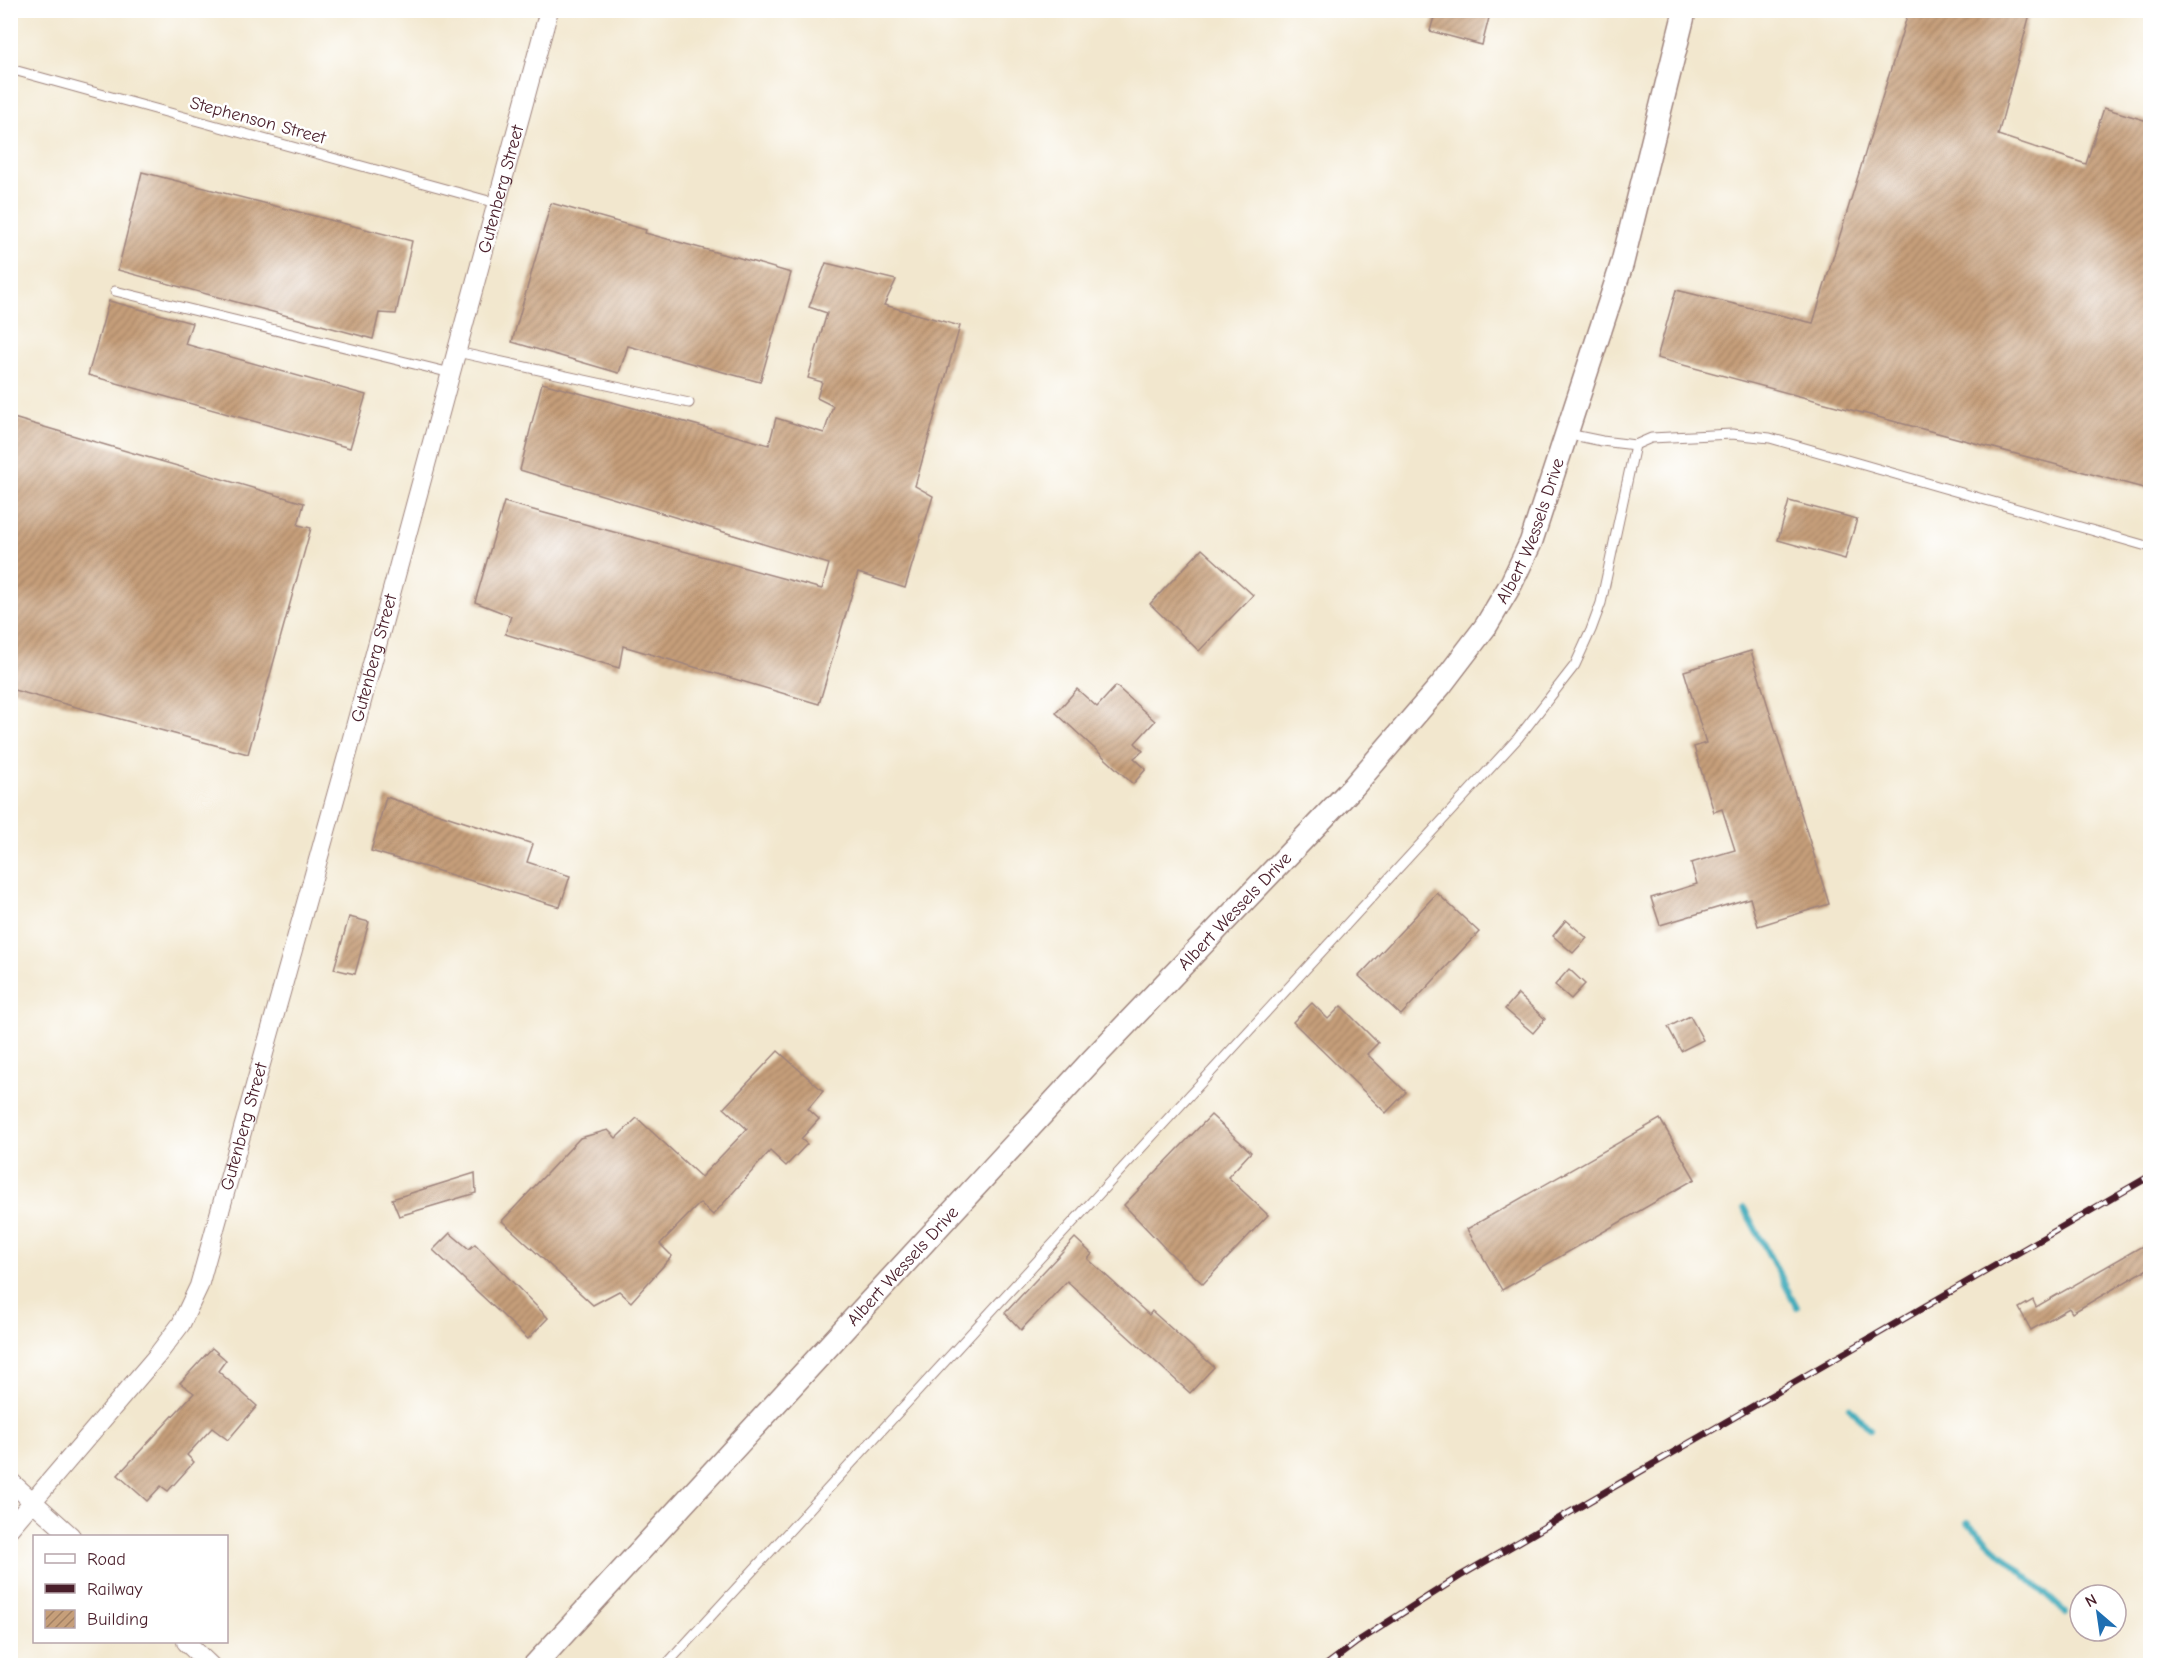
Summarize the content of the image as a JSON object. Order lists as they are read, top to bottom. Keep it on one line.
{"streets":{"street":["Gutenberg Street","Albert Wessels Drive"],"lane":["Stephenson Street"]},"crossings":[["Stephenson Street","Gutenberg Street"]],"legend":["Road","Railway","Building"],"north":"top left"}
